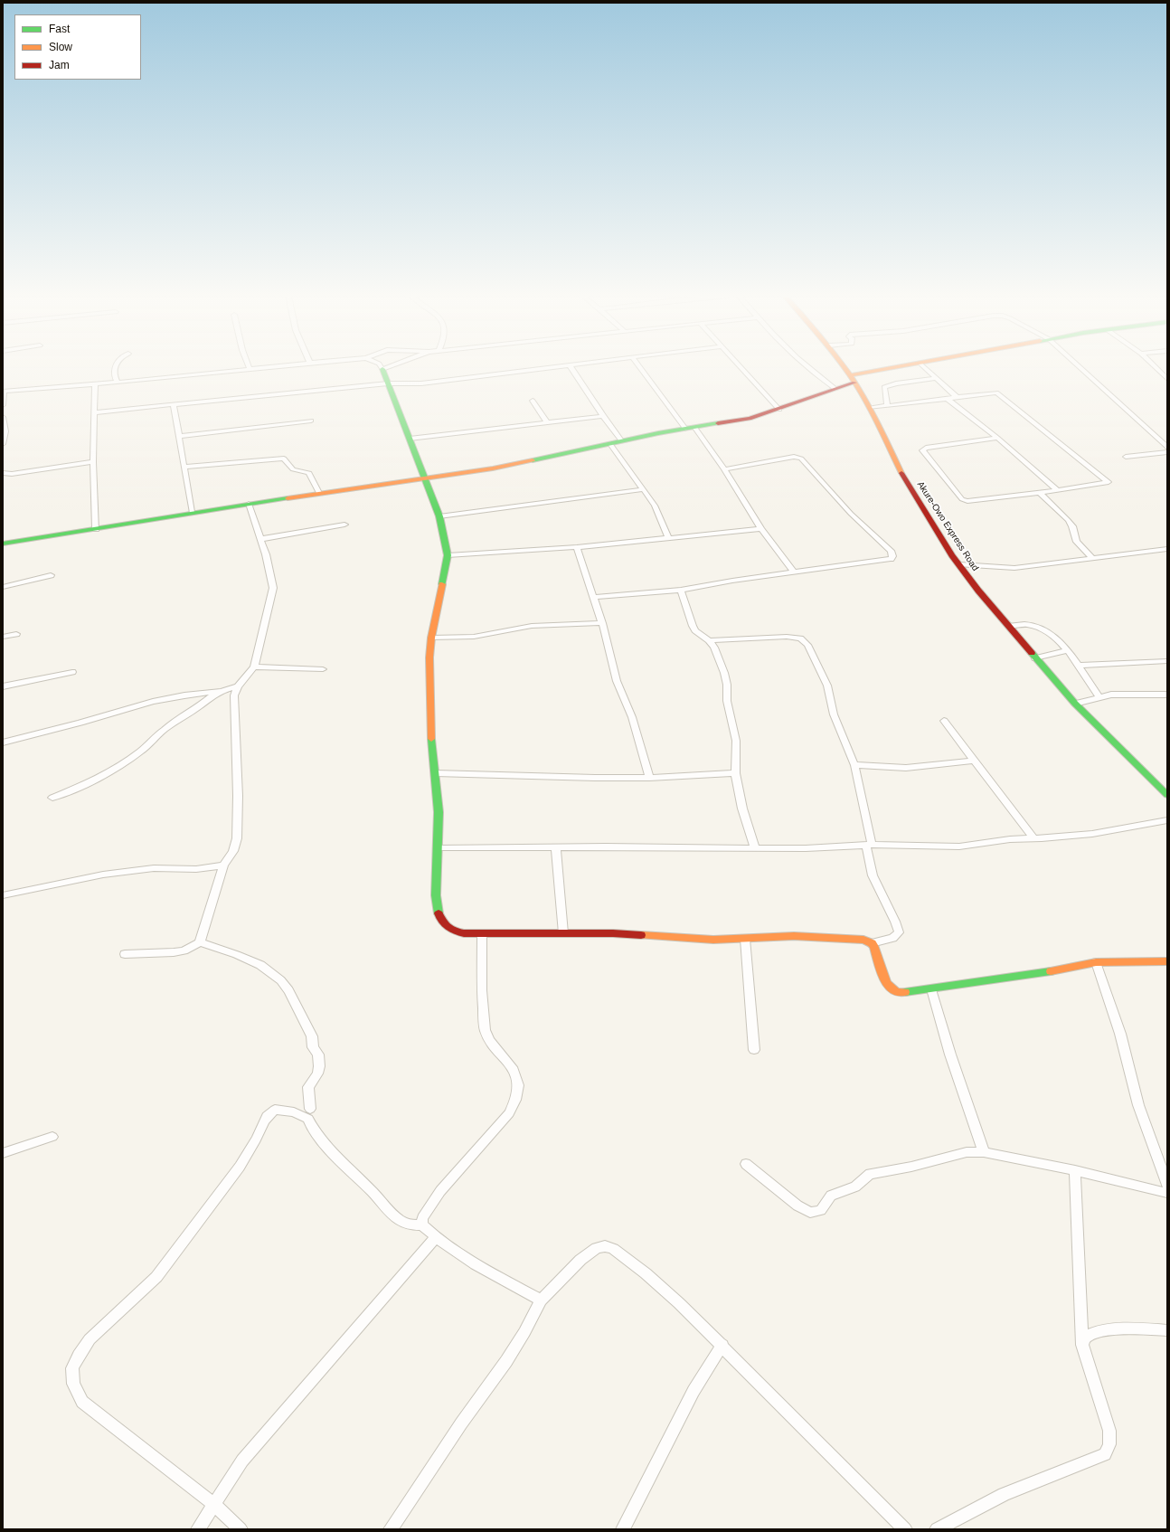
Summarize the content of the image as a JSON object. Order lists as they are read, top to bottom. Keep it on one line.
{"streets":{"main road":["Akure-Owo Express Road"]},"legend":["Fast","Slow","Jam"]}
